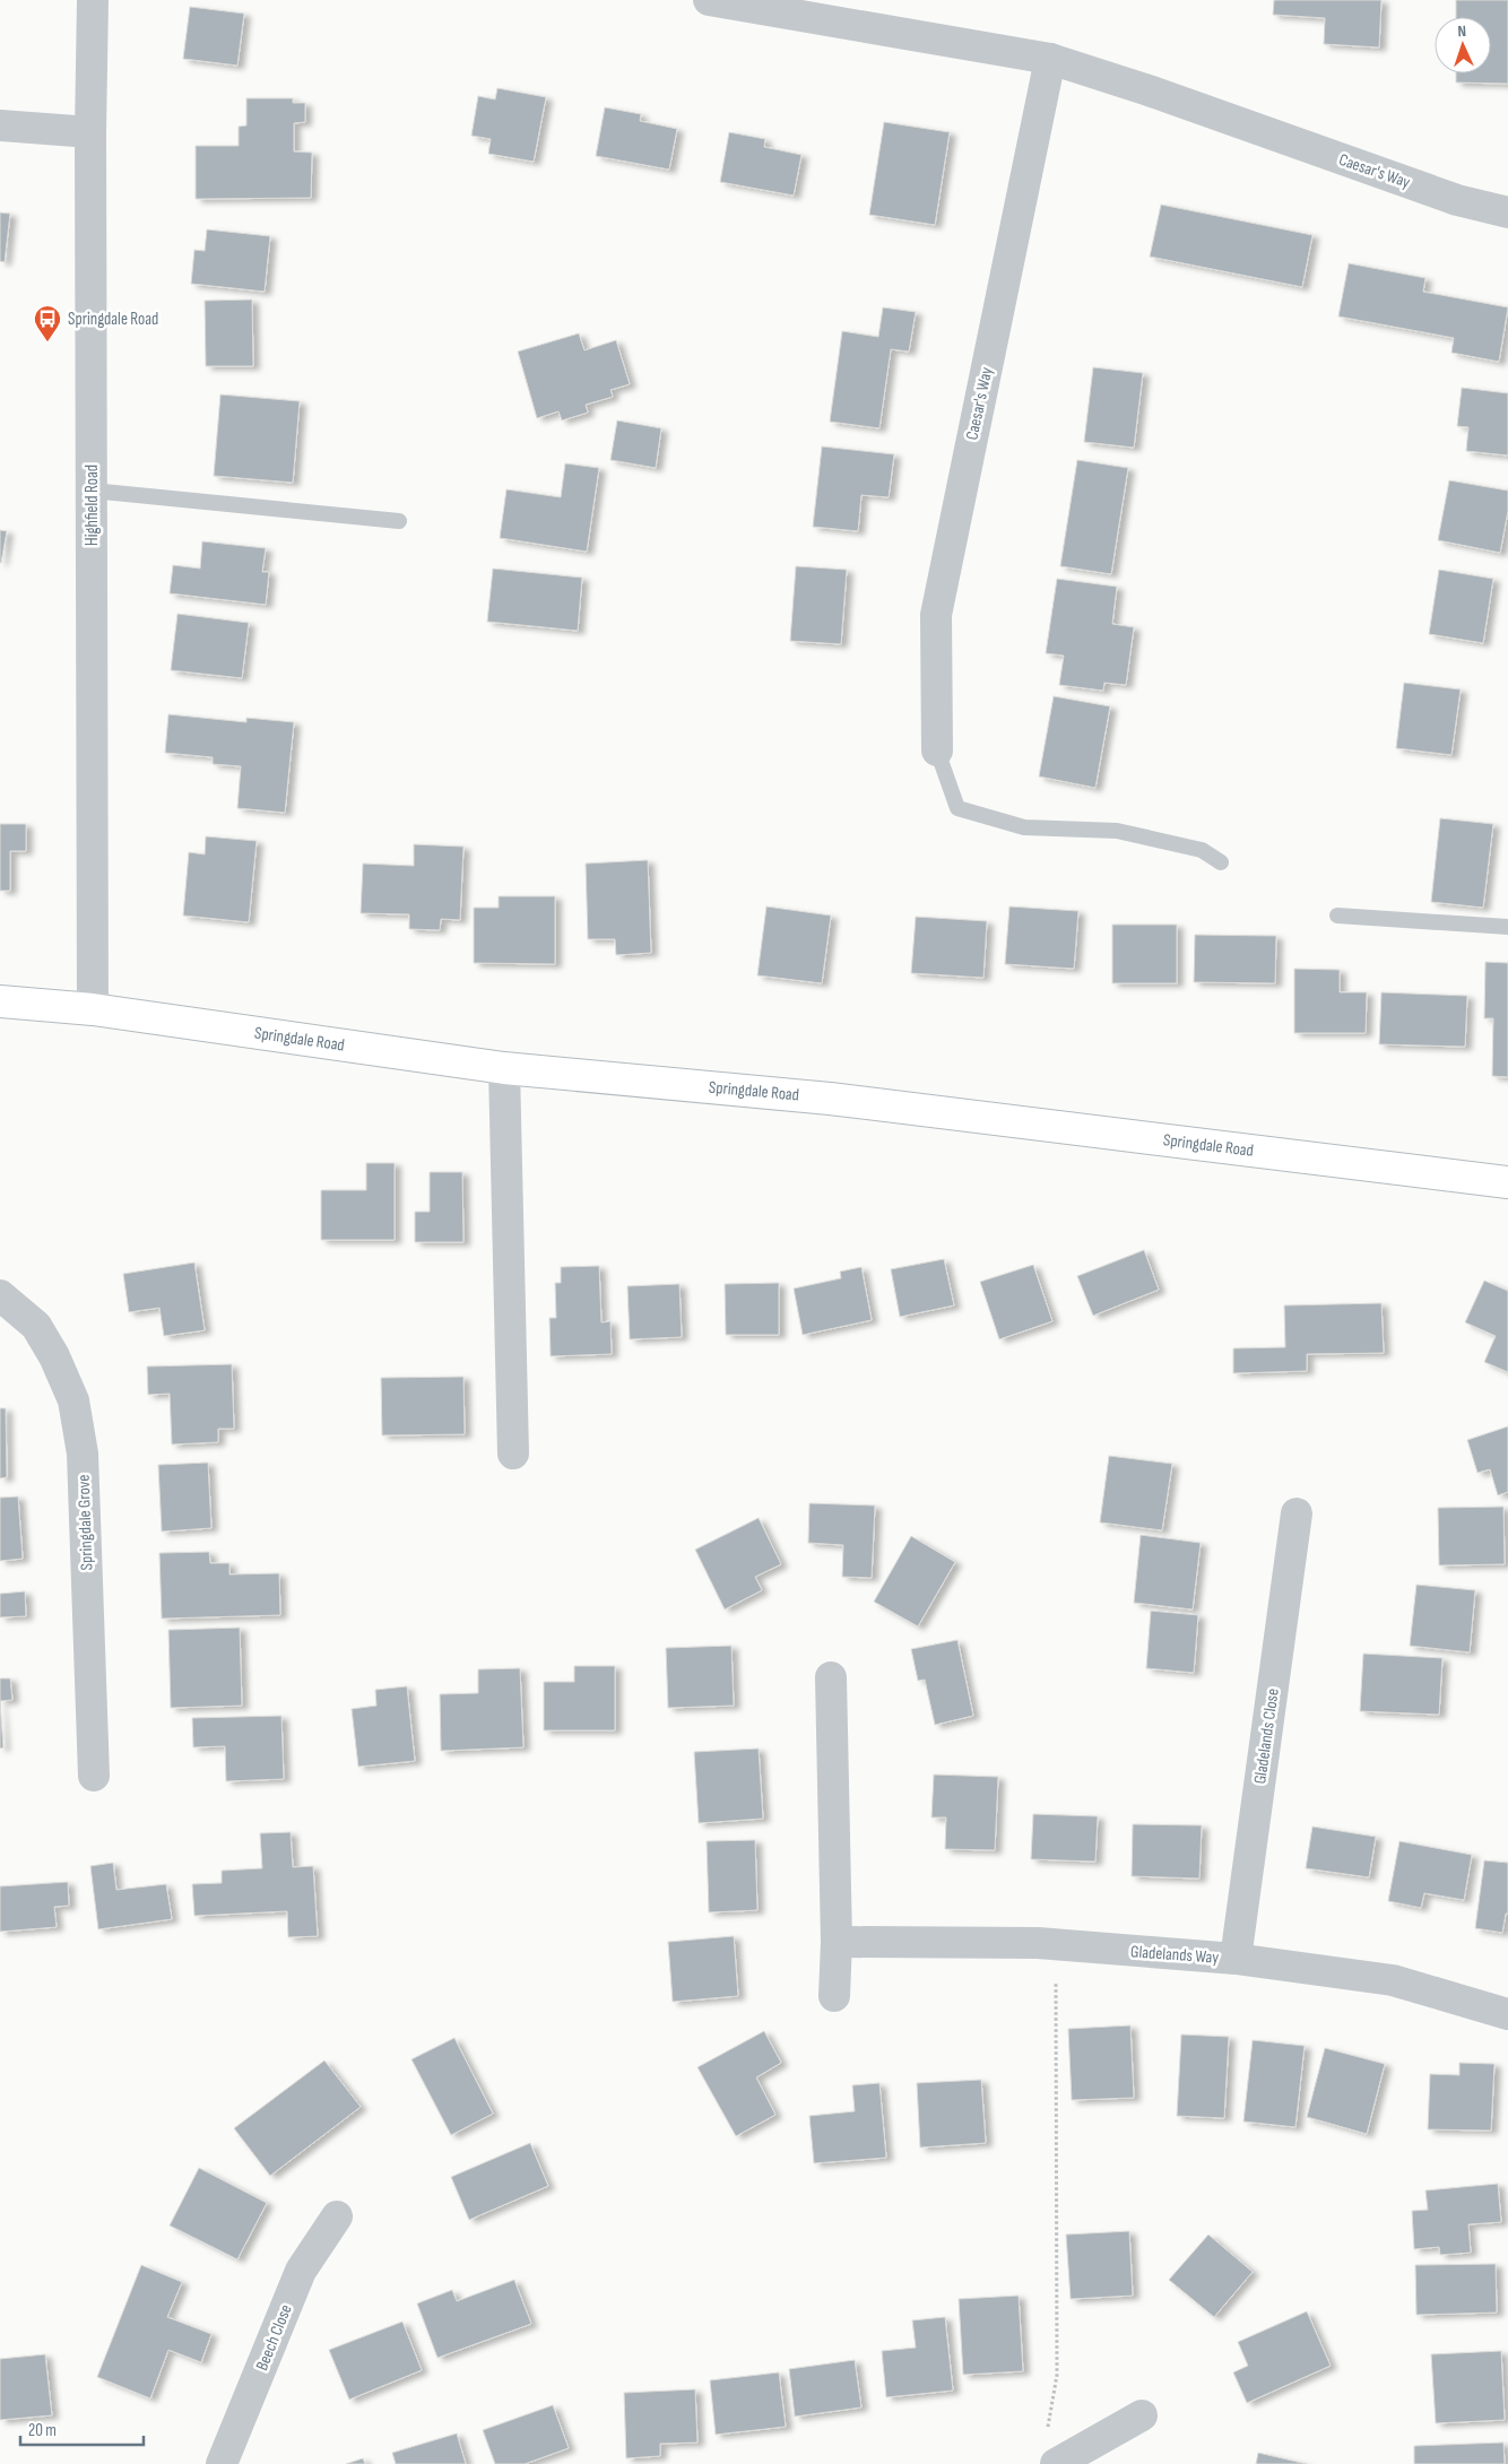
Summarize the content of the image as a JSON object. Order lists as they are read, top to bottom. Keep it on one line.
{"streets":{"street":["Caesar's Way","Highfield Road","Springdale Road","Springdale Grove","Gladelands Close","Gladelands Way","Beech Close"]},"crossings":[["Highfield Road","Springdale Road"],["Gladelands Close","Gladelands Way"]],"places":{"bus stop":["Springdale Road"]},"scale_bar":"20 m","north":"top"}
